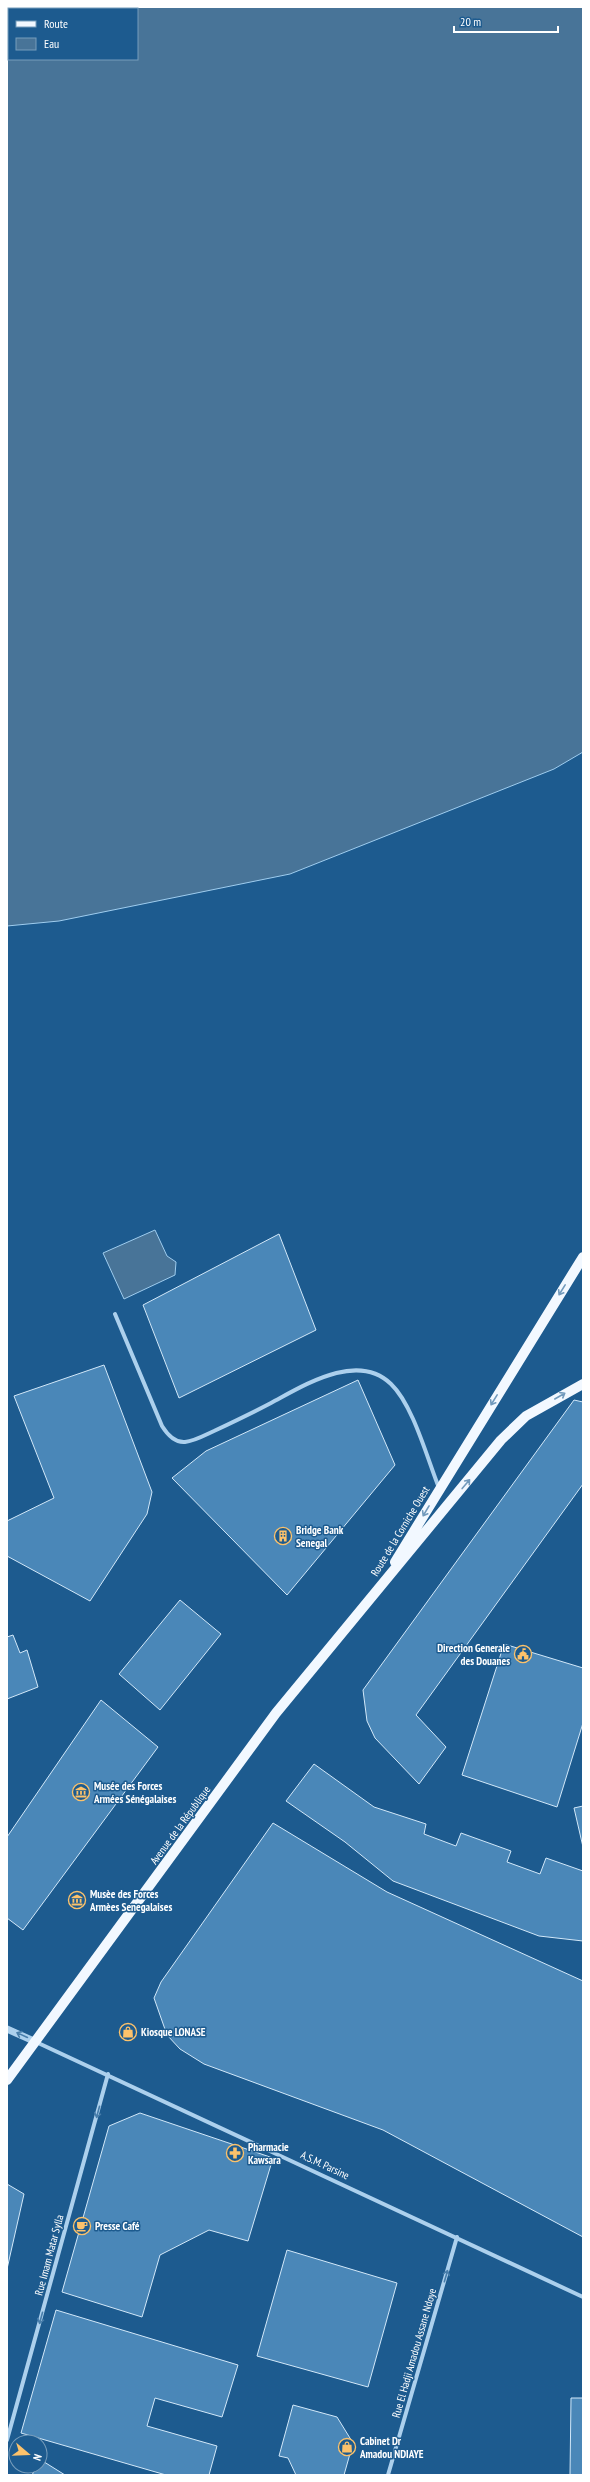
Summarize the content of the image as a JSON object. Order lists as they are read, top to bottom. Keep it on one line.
{"streets":{"main road":["Route de la Corniche Ouest","Avenue de la République"],"street":["A.S.M. Parsine","Rue Imam Matar Sylla","Rue El Hadji Amadou Assane Ndoye"]},"crossings":[["Route de la Corniche Ouest","Avenue de la République"],["Avenue de la République","A.S.M. Parsine"],["A.S.M. Parsine","Rue Imam Matar Sylla"],["A.S.M. Parsine","Rue El Hadji Amadou Assane Ndoye"]],"one_way":["Rue Imam Matar Sylla","Rue El Hadji Amadou Assane Ndoye"],"places":{"building":["Bridge Bank Senegal"],"public building":["Direction Generale des Douanes"],"museum":["Musée des Forces Armées Sénégalaises","Musèe des Forces Armèes Senegalaises"],"shop":["Kiosque LONASE","Cabinet Dr Amadou NDIAYE"],"pharmacy":["Pharmacie Kawsara"],"cafe":["Presse Café"]},"legend":["Route","Eau"],"scale_bar":"20 m","north":"right"}
